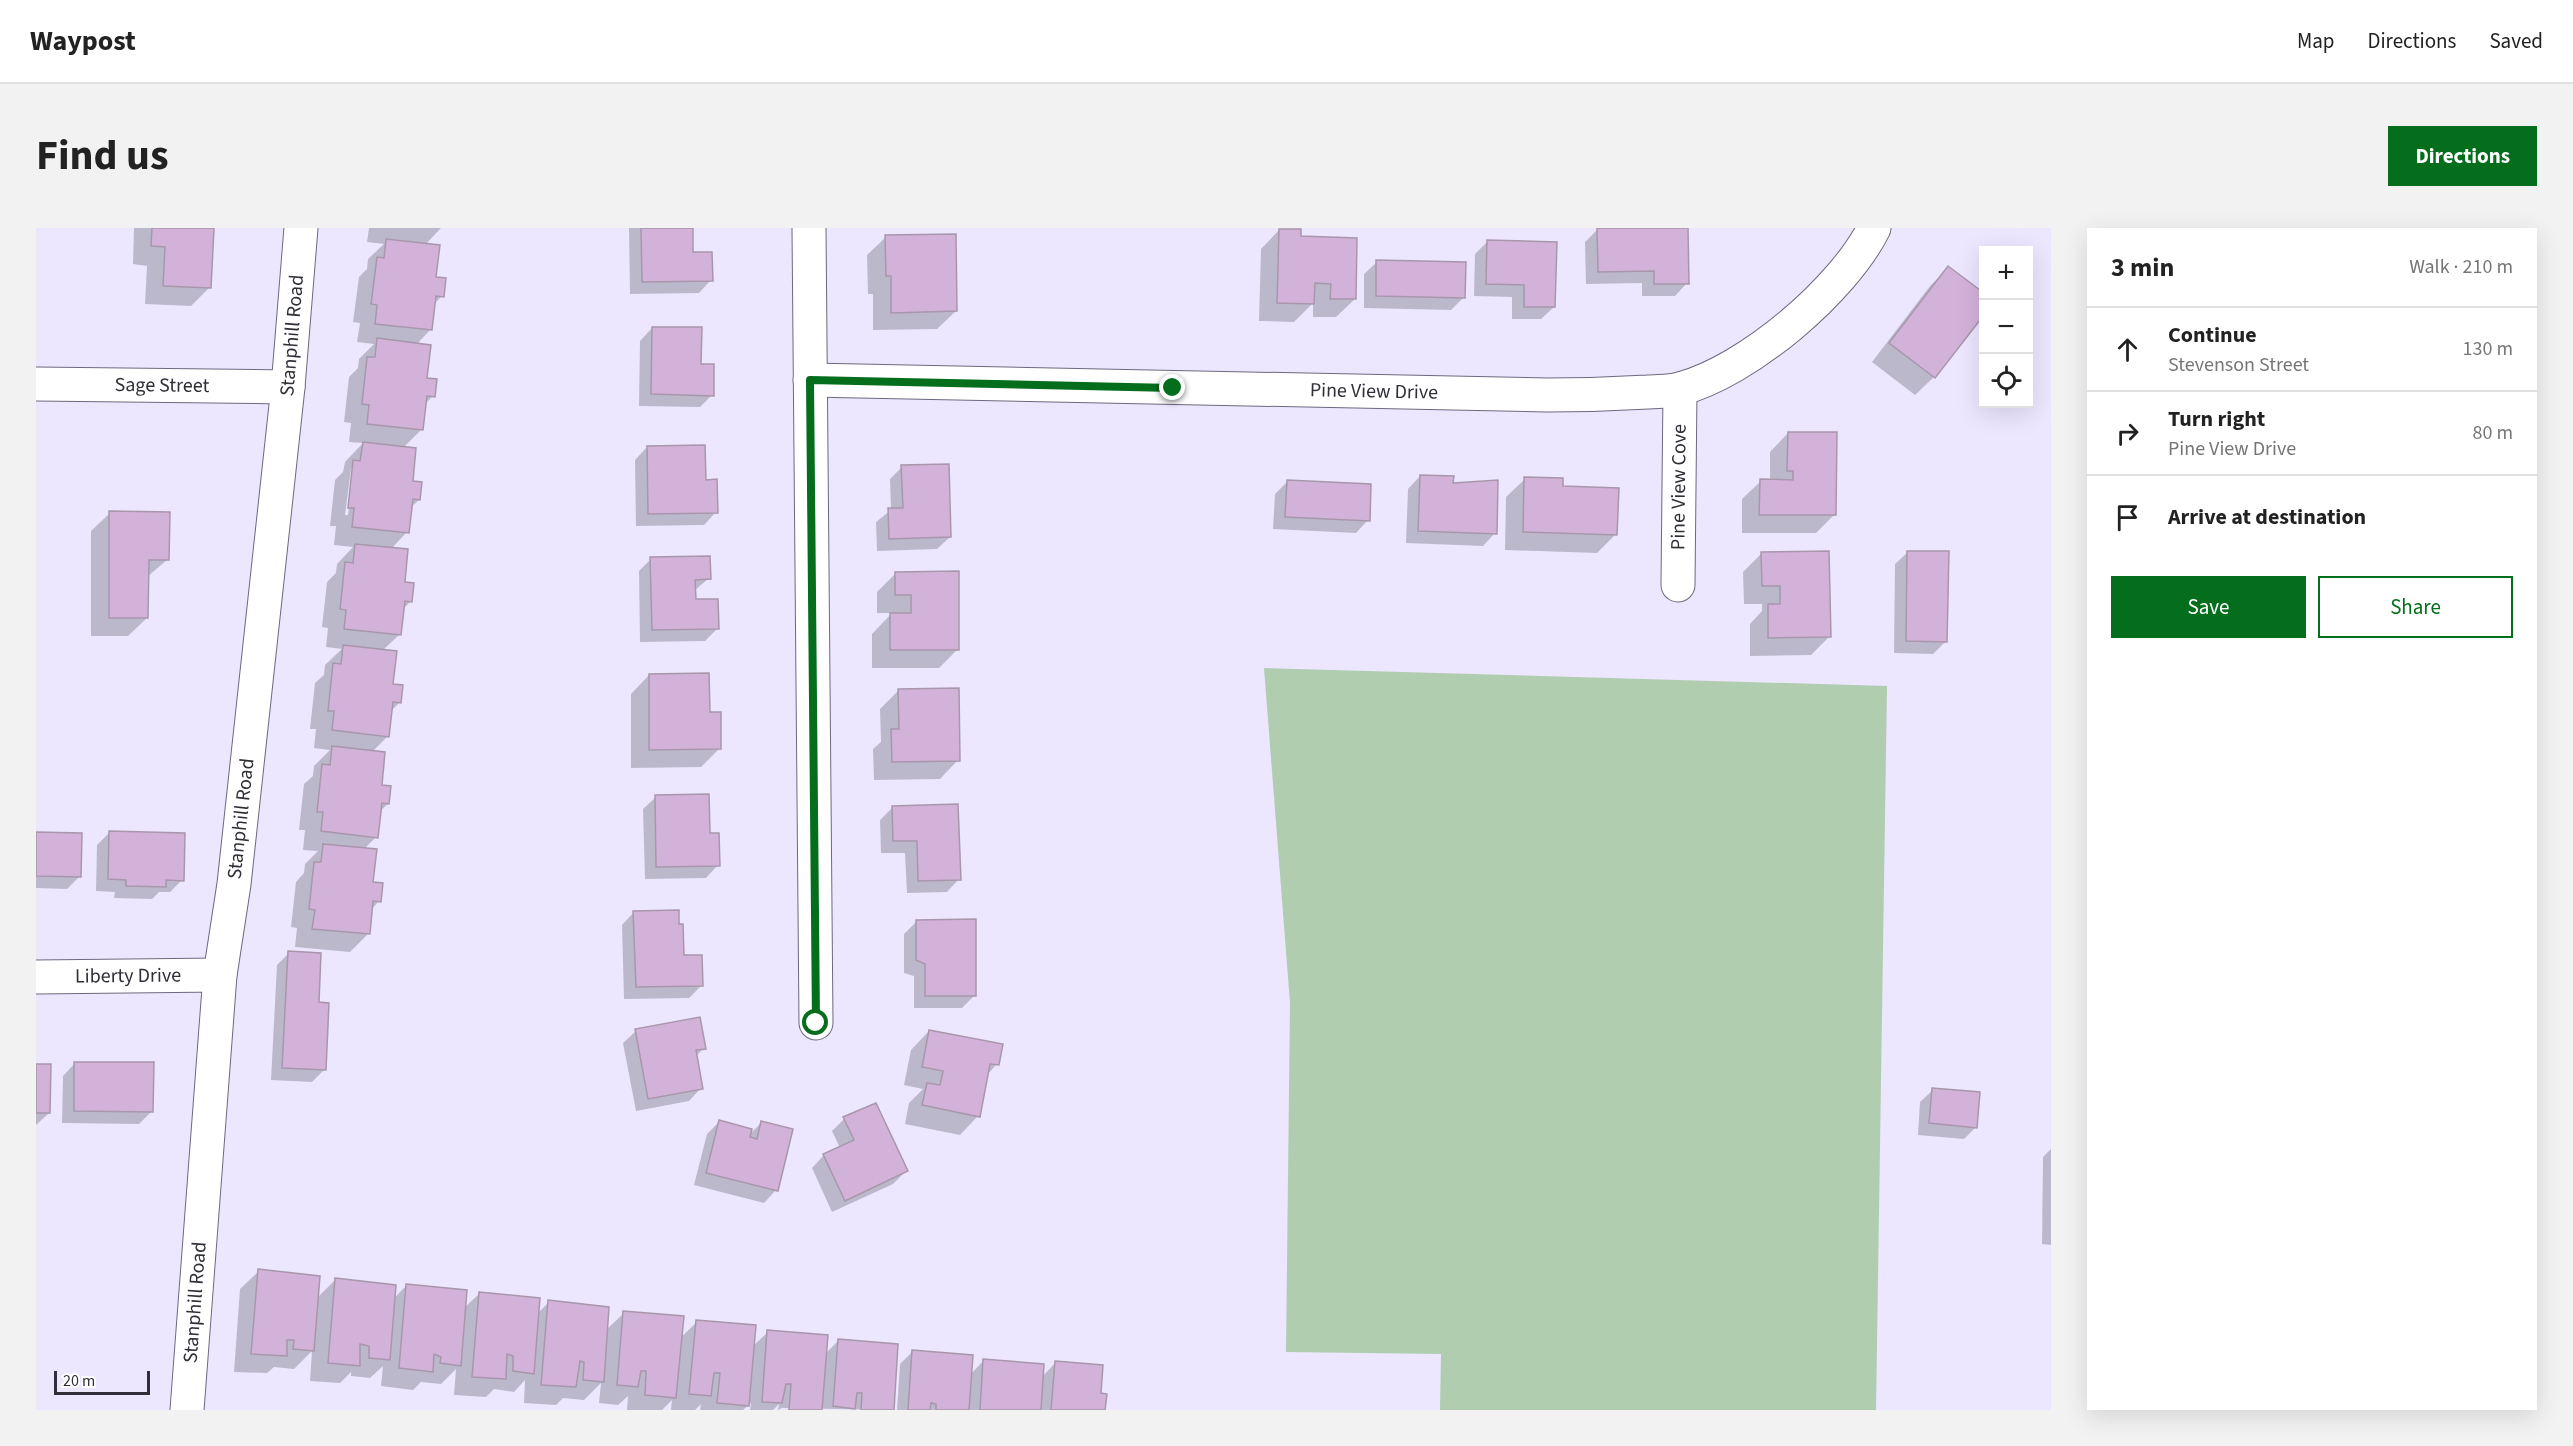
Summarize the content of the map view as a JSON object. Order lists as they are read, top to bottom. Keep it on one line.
{"streets":{"street":["Stanphill Road","Sage Street","Pine View Drive","Pine View Cove","Liberty Drive"]},"crossings":[["Stanphill Road","Sage Street"],["Stanphill Road","Liberty Drive"],["Pine View Drive","Pine View Cove"]],"scale_bar":"20 m","page":{"header":"Waypost","nav":["Map","Directions","Saved"],"title":"Find us","buttons":["Directions",["Save","Share"]],"heading":["3 min","Walk · 210 m"],"map_buttons":["+","−"],"list":[["Continue","Stevenson Street","130 m"],["Turn right","Pine View Drive","80 m"],"Arrive at destination"],"scale":"20 m"}}
